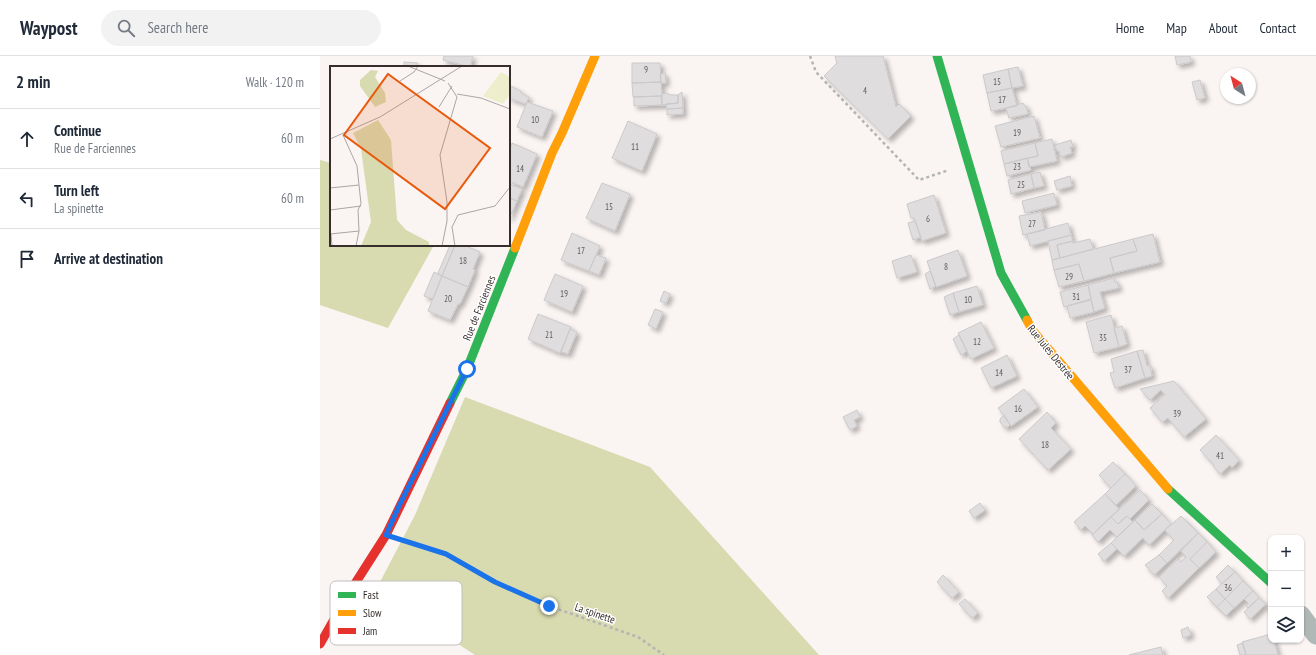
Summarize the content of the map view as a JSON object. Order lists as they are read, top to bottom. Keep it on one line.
{"streets":{"street":["Rue de Farciennes","Rue Jules Destrée"],"path":["La spinette"]},"crossings":[["Rue de Farciennes","La spinette"]],"house_numbers":["9","15","4","17","10","19","11","23","14","25","15","6","27","17","18","8","29","19","31","20","10","21","35","12","37","14","16","39","18","41","36"],"legend":["Fast","Slow","Jam"],"north":"top left","page":{"header":"Waypost","search":"Search here","nav":["Home","Map","About","Contact"],"heading":["2 min","Walk · 120 m"],"list":[["Continue","Rue de Farciennes","60 m"],["Turn left","La spinette","60 m"],"Arrive at destination"],"map_buttons":["+","−"]}}
